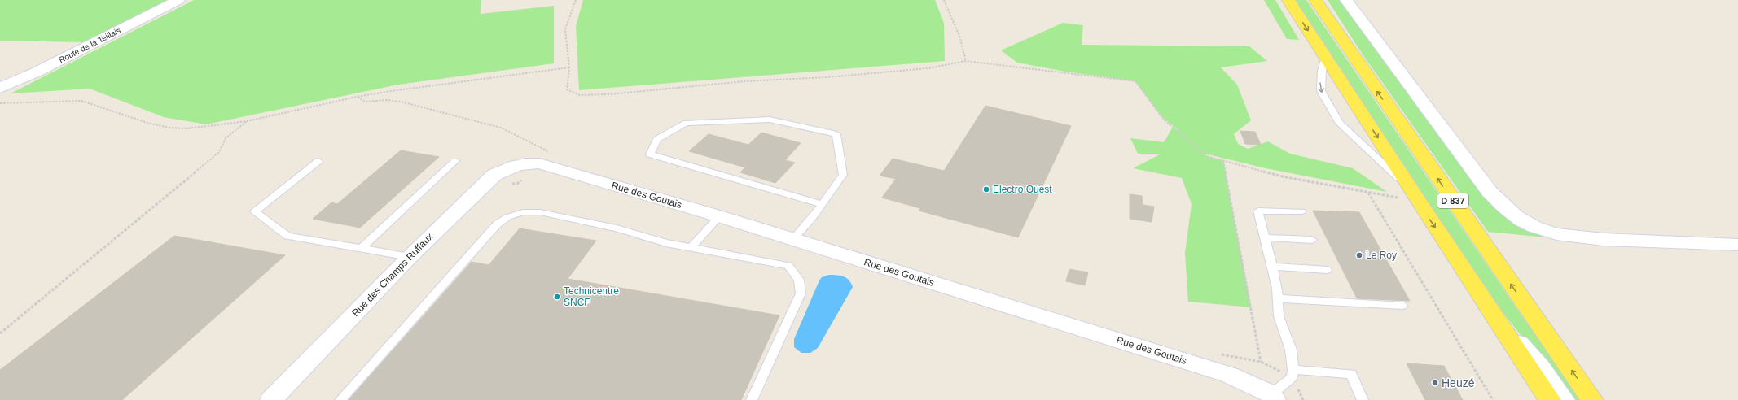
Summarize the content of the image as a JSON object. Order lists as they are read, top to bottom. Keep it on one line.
{"streets":{"main road":["D 837"],"street":["Route de la Teillais","Rue des Goutais","Rue des Champs Ruffaux"]},"crossings":[["Rue des Goutais","Rue des Champs Ruffaux"]],"places":["Electro Ouest","Le Roy","Technicentre SNCF","Heuzé"]}
